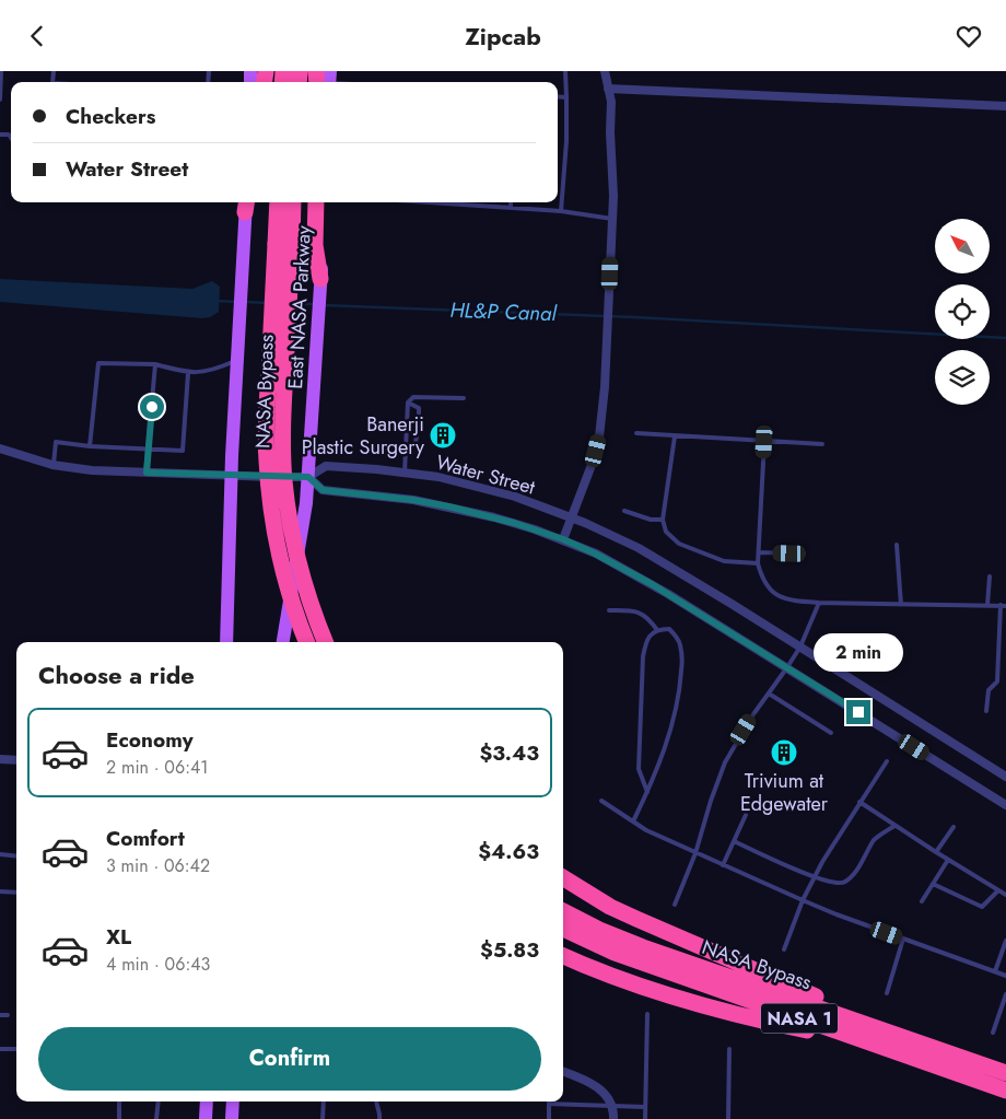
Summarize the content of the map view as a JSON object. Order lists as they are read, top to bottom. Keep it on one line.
{"streets":{"highway":["NASA Bypass","NASA 1"],"main road":["East NASA Parkway"],"street":["Water Street"]},"crossings":[["East NASA Parkway","Water Street"]],"water":["HL&P Canal"],"places":{"building":["Banerji Plastic Surgery","Trivium at Edgewater"]},"north":"top left","page":{"header":"Zipcab","banner":["Checkers","Water Street"],"bubble":"2 min","heading":"Choose a ride","list":[{"name":"Economy","note":"2 min · 06:41","value":"$3.43"},{"name":"Comfort","note":"3 min · 06:42","value":"$4.63"},{"name":"XL","note":"4 min · 06:43","value":"$5.83"}],"buttons":"Confirm"}}
